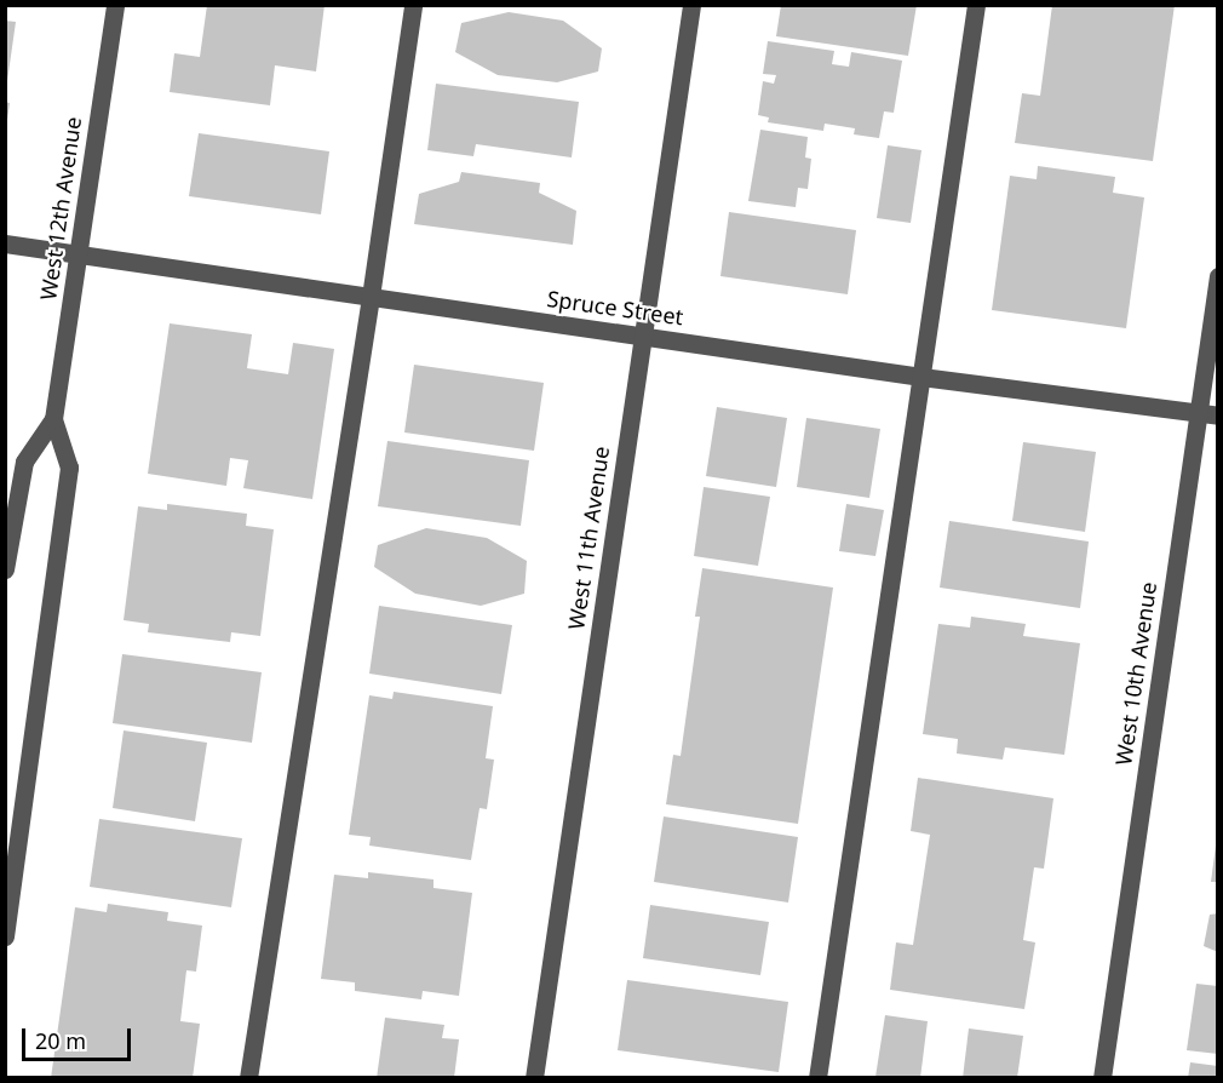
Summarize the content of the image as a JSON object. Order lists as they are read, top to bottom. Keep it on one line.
{"streets":{"street":["West 12th Avenue","Spruce Street","West 11th Avenue","West 10th Avenue"]},"crossings":[["West 12th Avenue","Spruce Street"],["Spruce Street","West 11th Avenue"],["Spruce Street","West 10th Avenue"]],"scale_bar":"20 m"}
